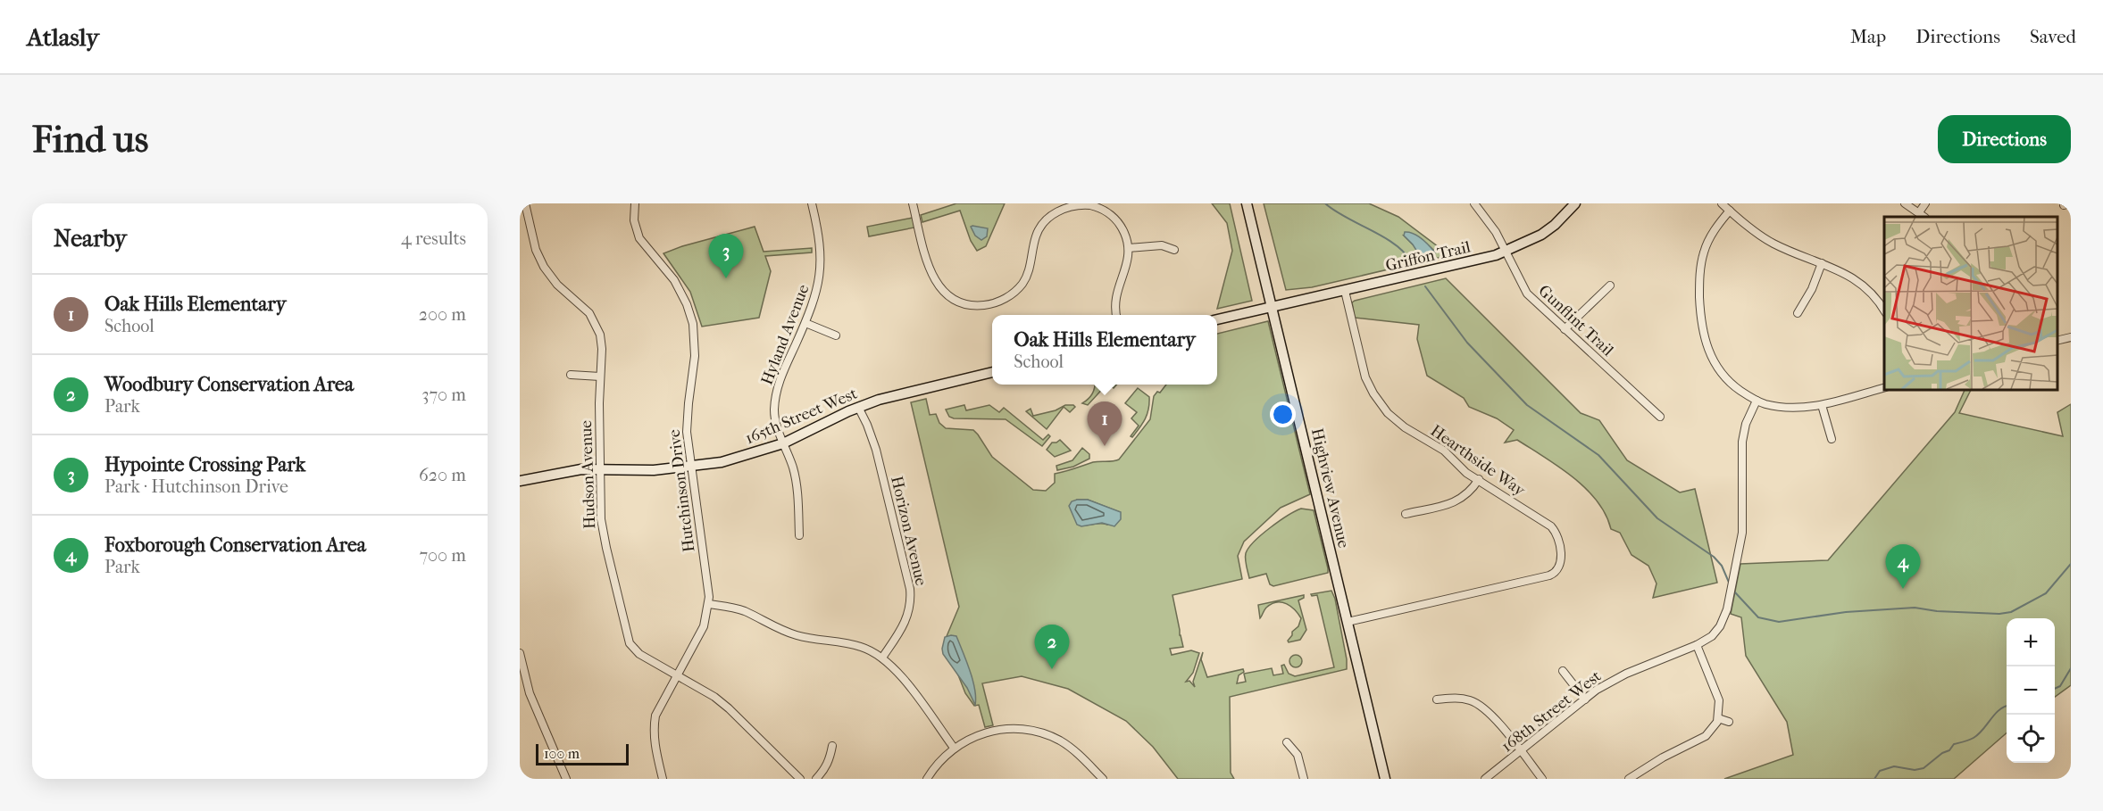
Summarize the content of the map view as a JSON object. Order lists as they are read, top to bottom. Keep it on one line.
{"streets":{"street":["Griffon Trail","Gunflint Trail","Hyland Avenue","165th Street West","Hearthside Way","Hudson Avenue","Highview Avenue","Hutchinson Drive","Horizon Avenue","168th Street West"]},"crossings":[["Griffon Trail","Gunflint Trail"],["Griffon Trail","Hearthside Way"],["Griffon Trail","Highview Avenue"],["Hyland Avenue","165th Street West"],["165th Street West","Hudson Avenue"],["165th Street West","Hutchinson Drive"],["165th Street West","Horizon Avenue"],["Hearthside Way","Highview Avenue"],["Hudson Avenue","Hutchinson Drive"]],"scale_bar":"100 m","page":{"header":"Atlasly","nav":["Map","Directions","Saved"],"buttons":"Directions","title":"Find us","heading":["Nearby","4 results"],"pins":["3","1","4","2"],"list":[{"mark":"1","name":"Oak Hills Elementary","note":"School","value":"200 m"},{"mark":"2","name":"Woodbury Conservation Area","note":"Park","value":"370 m"},{"mark":"3","name":"Hypointe Crossing Park","note":"Park · Hutchinson Drive","value":"620 m"},{"mark":"4","name":"Foxborough Conservation Area","note":"Park","value":"700 m"}],"popup":["Oak Hills Elementary","School"],"map_buttons":["+","−"],"scale":"100 m"}}
